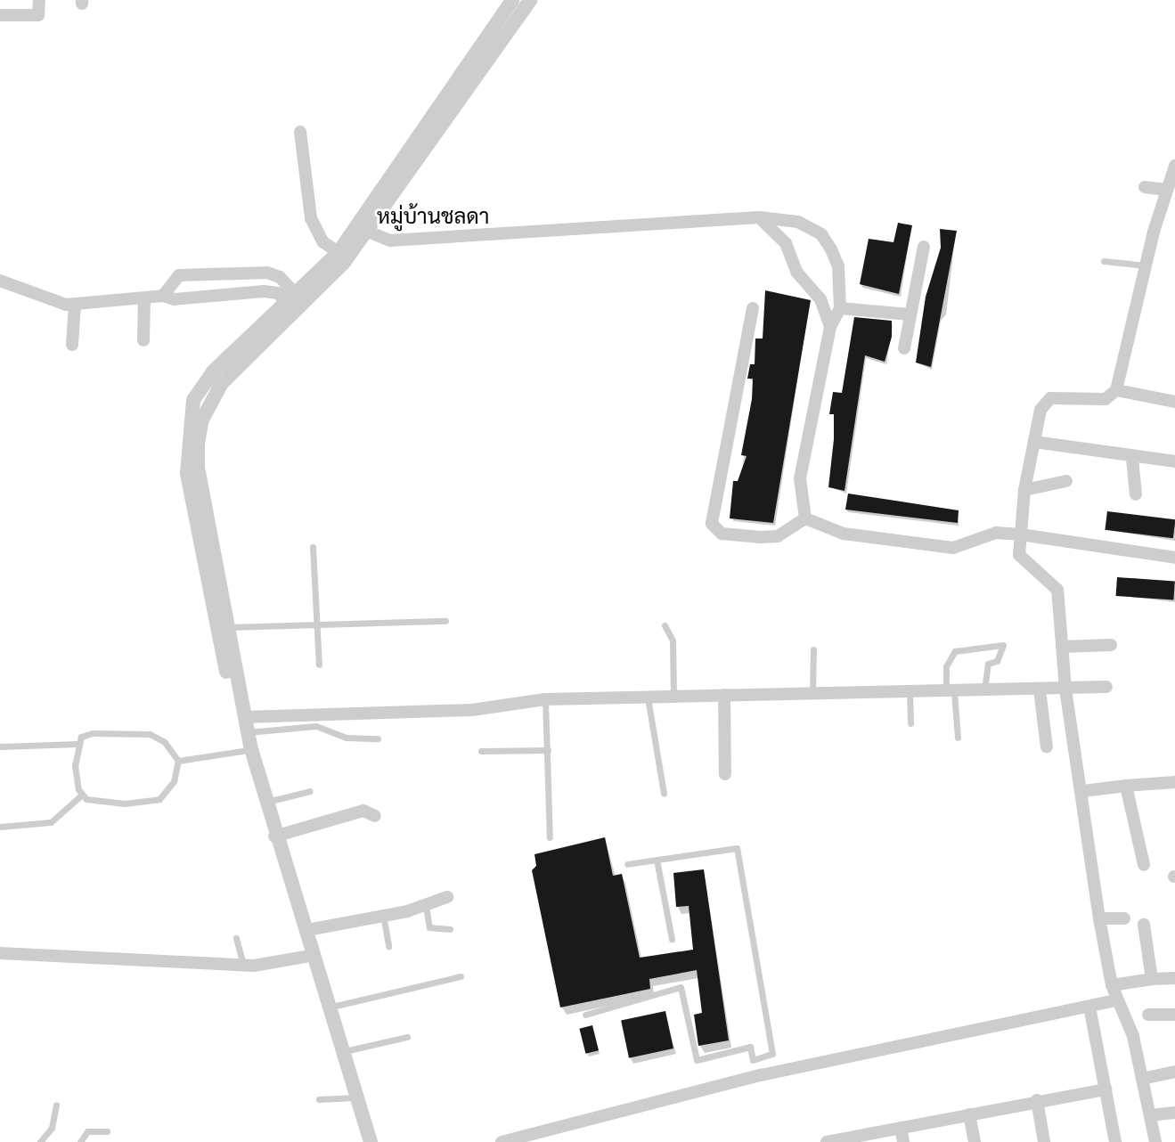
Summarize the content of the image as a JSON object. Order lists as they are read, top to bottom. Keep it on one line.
{"districts":["หมู่บ้านชลดา"]}
